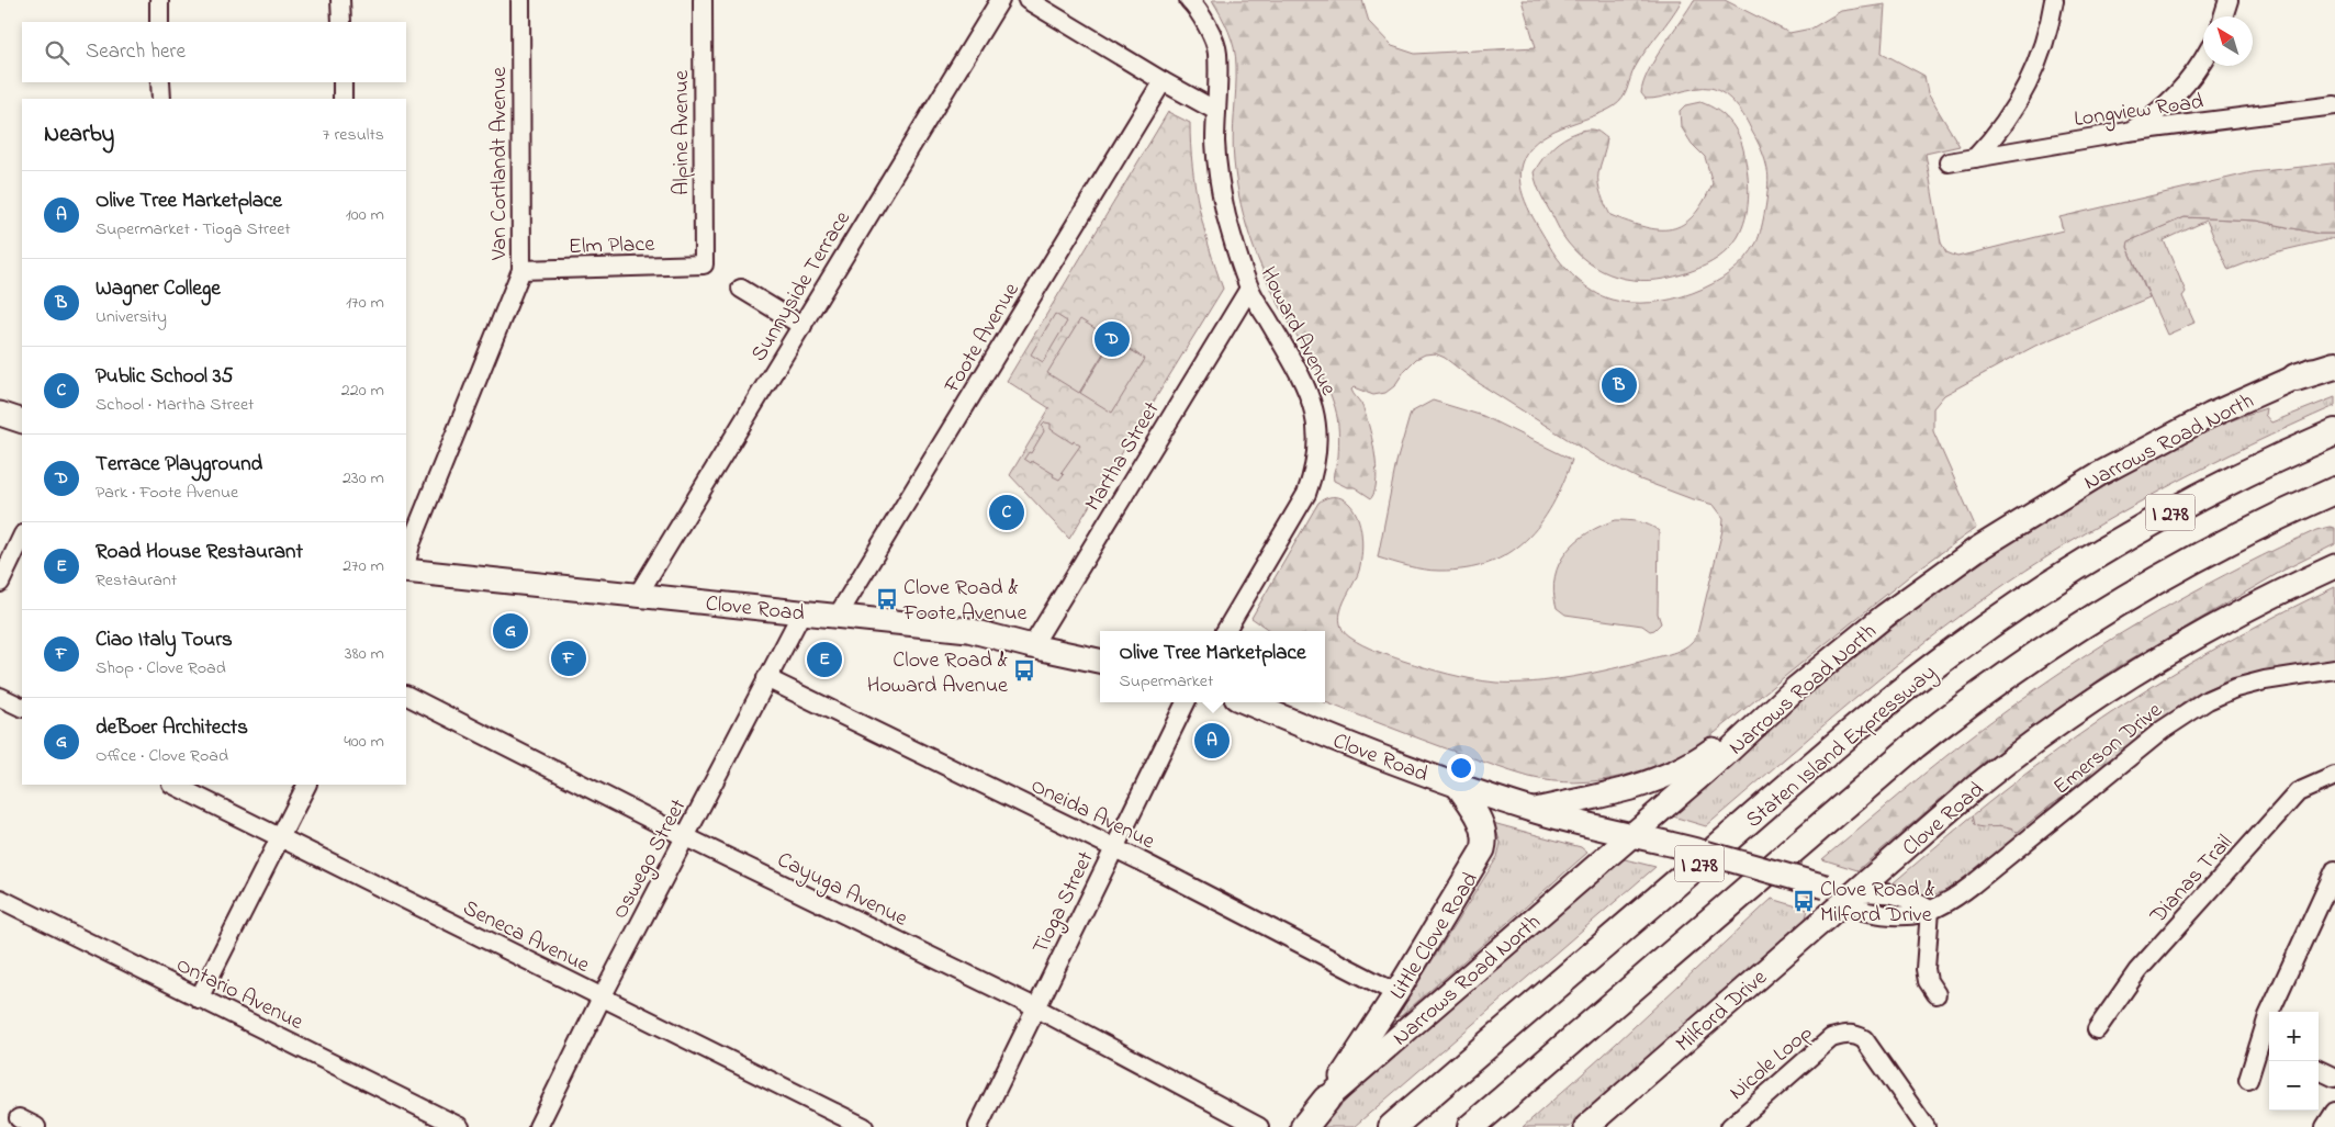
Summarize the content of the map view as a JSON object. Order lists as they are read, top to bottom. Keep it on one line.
{"streets":{"highway":["I 278","Staten Island Expressway"],"main road":["Narrows Road North","Clove Road","Little Clove Road","Milford Drive"],"street":["Longview Road","Alpine Avenue","Van Cortlandt Avenue","Elm Place","Sunnyside Terrace","Howard Avenue","Foote Avenue","Martha Street","Emerson Drive","Oneida Avenue","Oswego Street","Dianas Trail","Cayuga Avenue","Tioga Street","Seneca Avenue","Ontario Avenue","Nicole Loop"]},"crossings":[["Alpine Avenue","Elm Place"],["Van Cortlandt Avenue","Elm Place"],["Sunnyside Terrace","Clove Road"],["Howard Avenue","Martha Street"],["Foote Avenue","Clove Road"],["Narrows Road North","Clove Road"],["Narrows Road North","Little Clove Road"],["Martha Street","Clove Road"],["Clove Road","Emerson Drive"],["Clove Road","Oswego Street"],["Clove Road","Little Clove Road"],["Clove Road","Milford Drive"],["Emerson Drive","Milford Drive"],["Oneida Avenue","Oswego Street"],["Oneida Avenue","Tioga Street"],["Oneida Avenue","Little Clove Road"],["Oswego Street","Cayuga Avenue"],["Oswego Street","Seneca Avenue"],["Cayuga Avenue","Tioga Street"]],"places":{"bus stop":["Clove Road & Foote Avenue","Clove Road & Howard Avenue","Clove Road & Milford Drive"]},"north":"top left","page":{"search":"Search here","heading":["Nearby","7 results"],"list":[{"mark":"A","name":"Olive Tree Marketplace","note":"Supermarket · Tioga Street","value":"100 m"},{"mark":"B","name":"Wagner College","note":"University","value":"170 m"},{"mark":"C","name":"Public School 35","note":"School · Martha Street","value":"220 m"},{"mark":"D","name":"Terrace Playground","note":"Park · Foote Avenue","value":"230 m"},{"mark":"E","name":"Road House Restaurant","note":"Restaurant","value":"270 m"},{"mark":"F","name":"Ciao Italy Tours","note":"Shop · Clove Road","value":"380 m"},{"mark":"G","name":"deBoer Architects","note":"Office · Clove Road","value":"400 m"}],"pins":["D","B","C","G","F","E","A"],"popup":["Olive Tree Marketplace","Supermarket"],"map_buttons":["+","−"]}}
